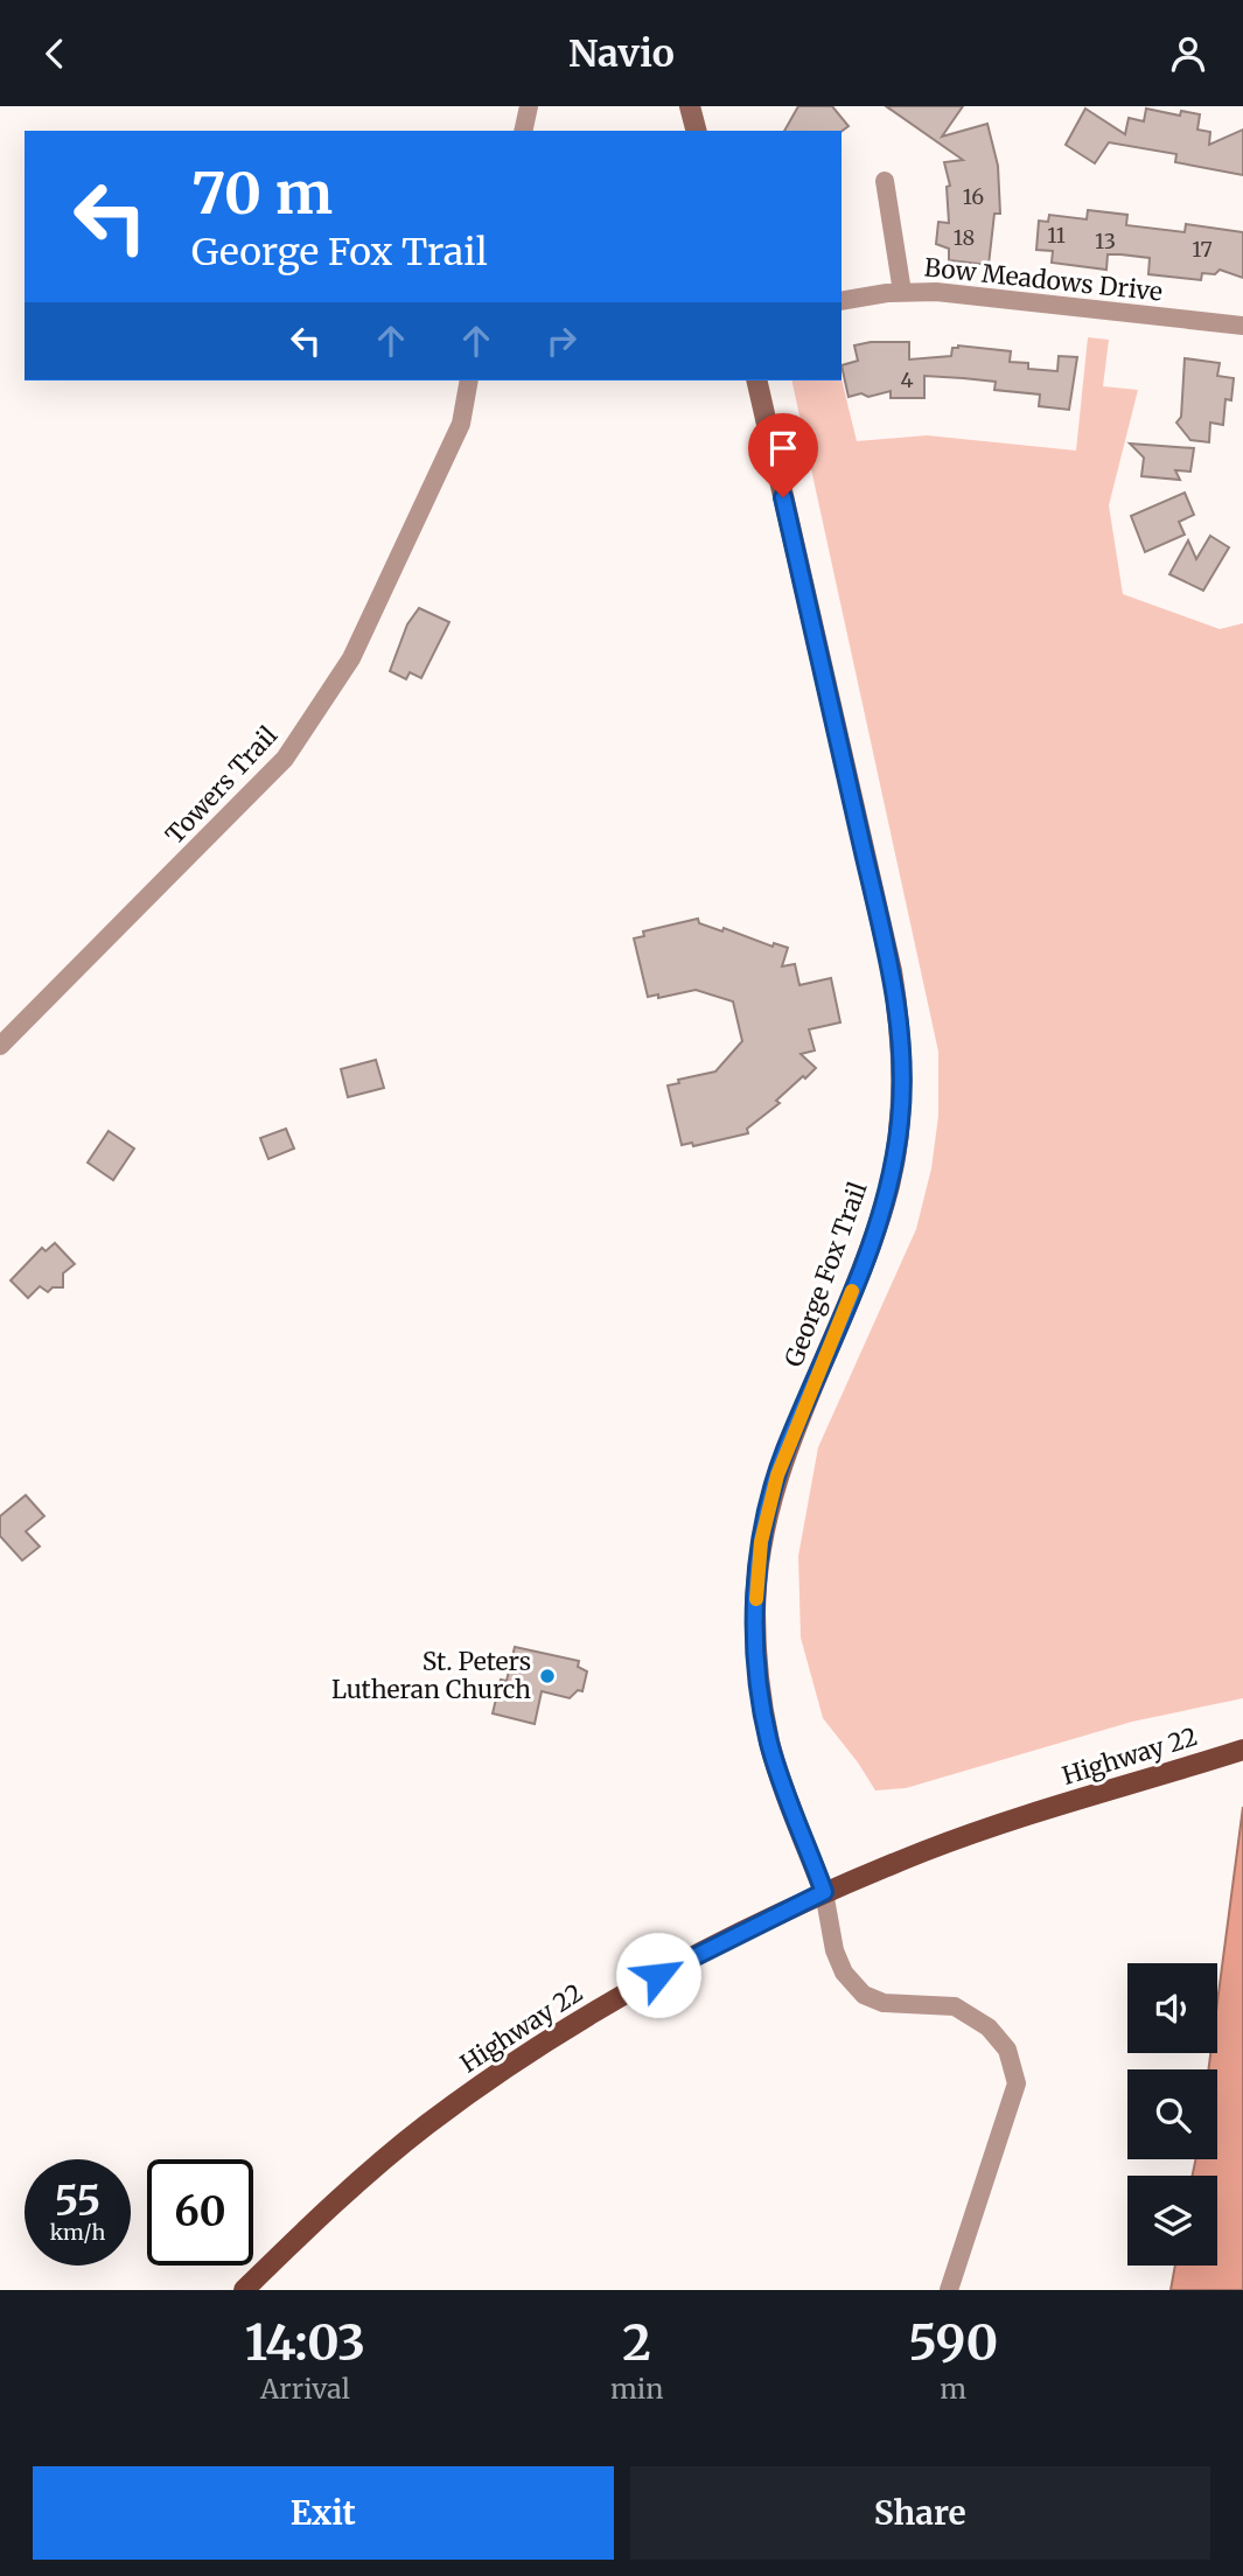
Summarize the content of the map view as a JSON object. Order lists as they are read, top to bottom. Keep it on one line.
{"streets":{"main road":["Highway 22"],"street":["Bow Meadows Drive","Towers Trail","George Fox Trail"]},"crossings":[["George Fox Trail","Highway 22"]],"places":["St. Peters Lutheran Church"],"house_numbers":["16","11","18","13","17","4"],"page":{"header":"Navio","turn":["70 m","George Fox Trail"],"speed":"55 km/h","limit":"60","eta":["14:03","Arrival","2","min","590","m"],"buttons":["Exit","Share"]}}
